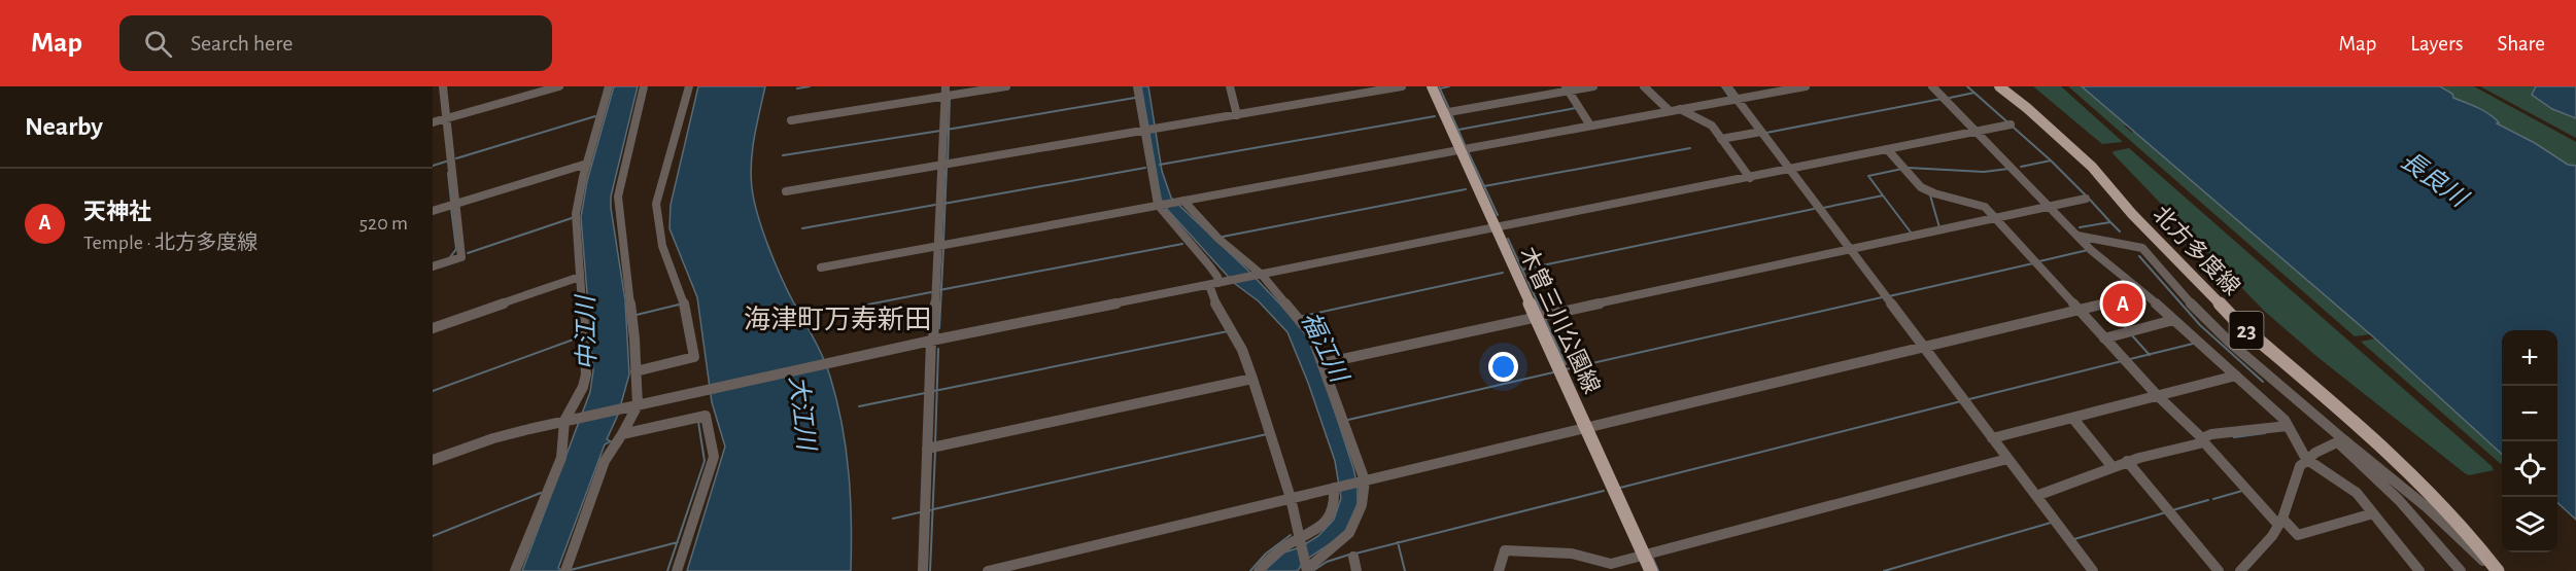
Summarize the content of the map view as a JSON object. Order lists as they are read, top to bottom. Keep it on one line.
{"streets":{"main road":["北方多度線","木曽三川公園線","23"]},"districts":["海津町万寿新田"],"water":["長良川","中江川","福江川","大江川"],"page":{"header":"Map","search":"Search here","nav":["Map","Layers","Share"],"heading":"Nearby","list":[{"mark":"A","name":"天神社","note":"Temple · 北方多度線","value":"520 m"}],"pins":"A","map_buttons":["+","−"]}}
